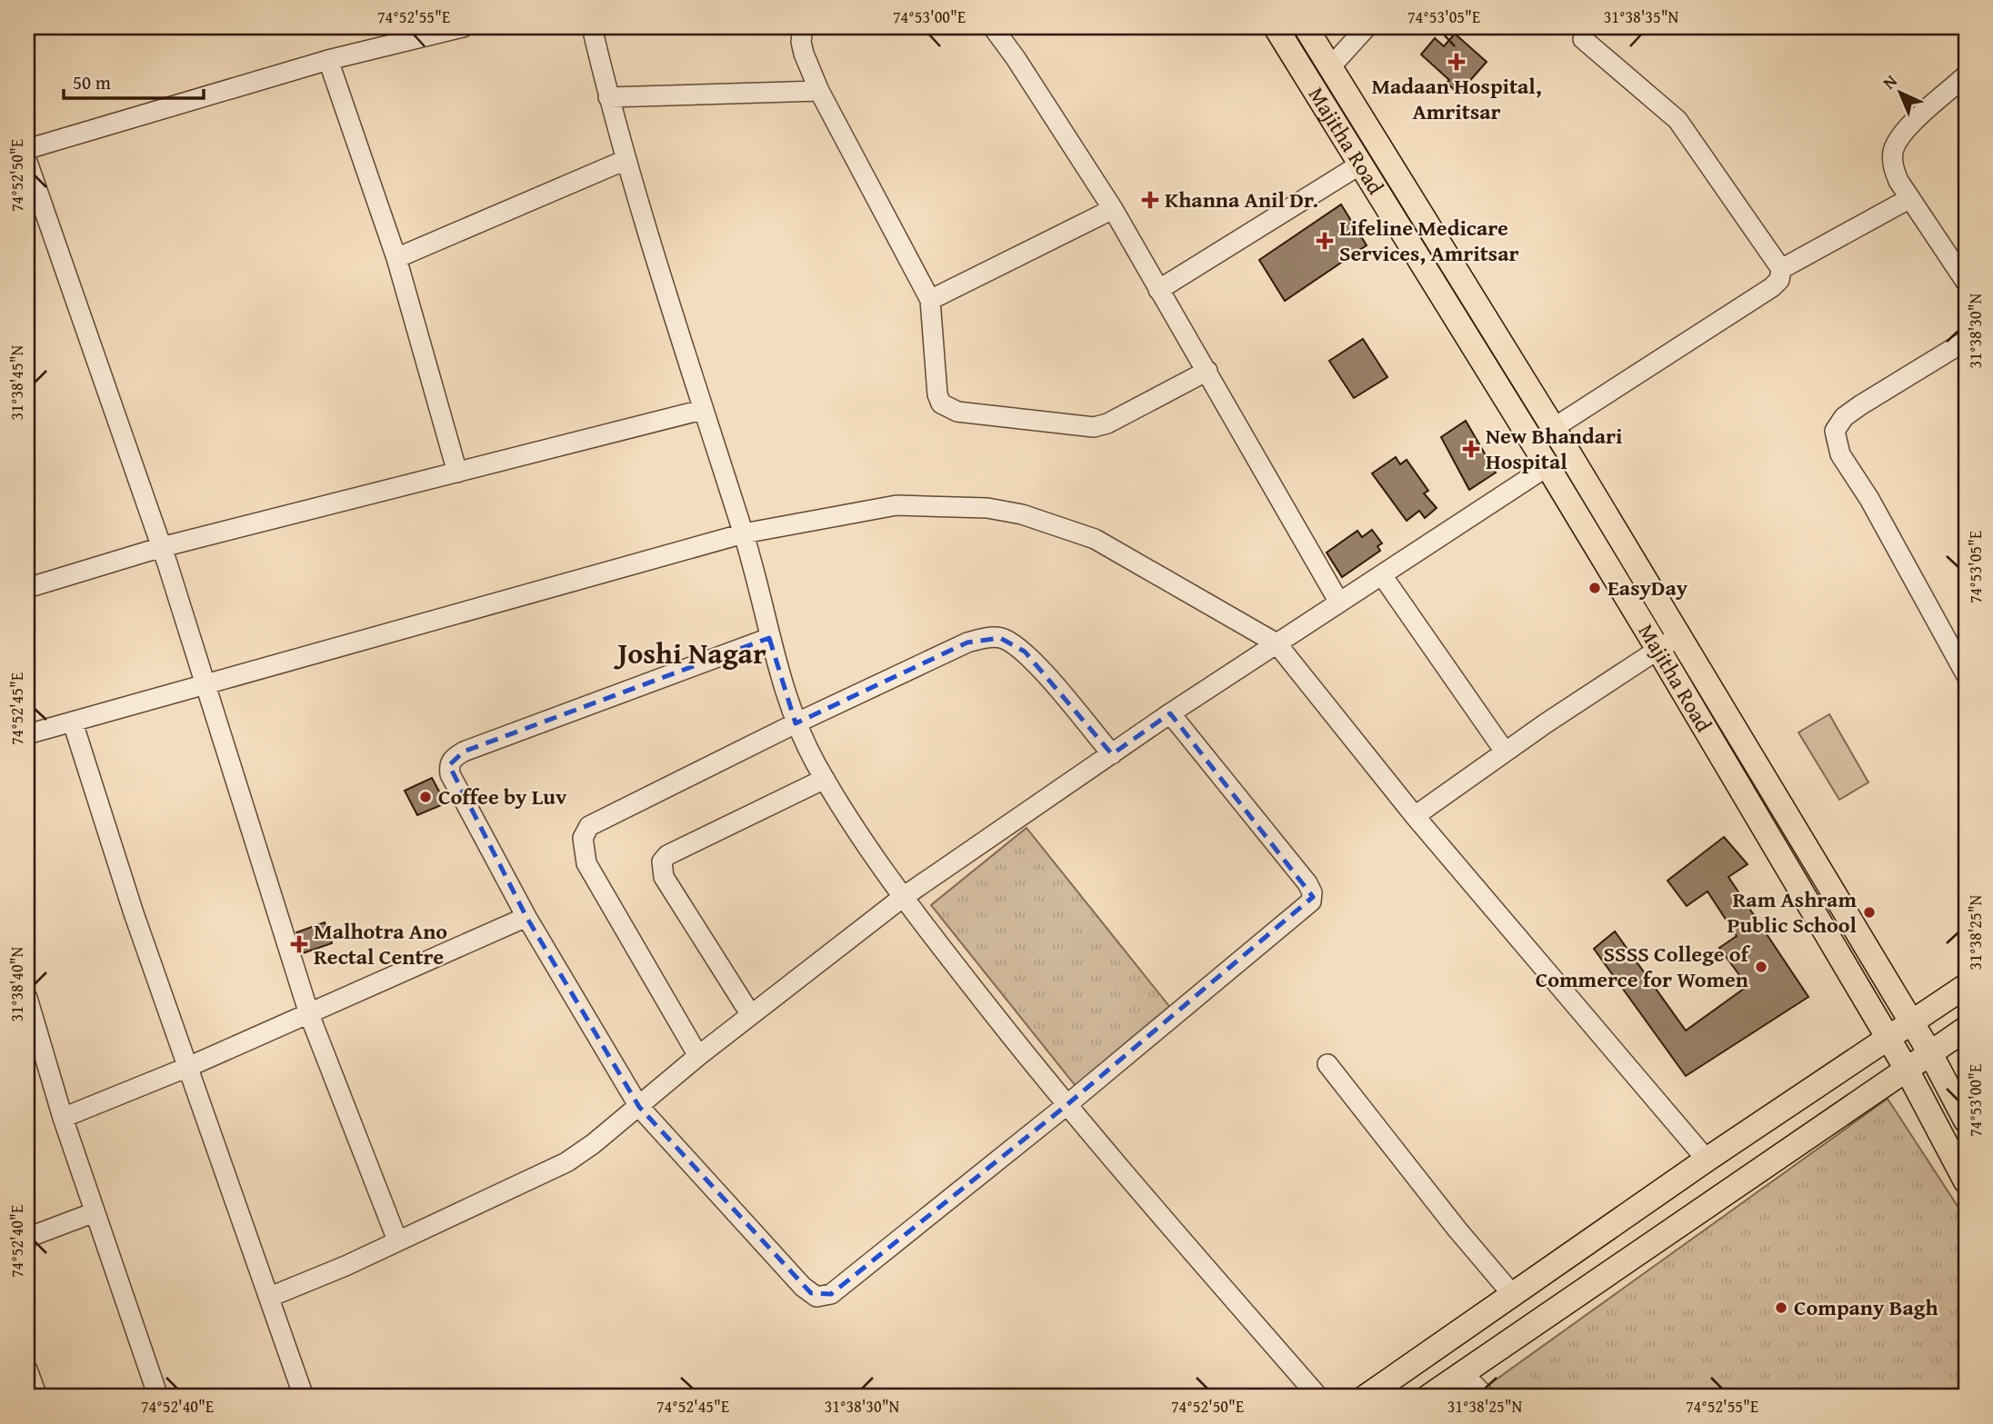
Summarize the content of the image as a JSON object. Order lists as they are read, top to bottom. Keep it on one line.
{"streets":{"main road":["Majitha Road"]},"districts":["Joshi Nagar"],"places":{"health":["Madaan Hospital, Amritsar","Khanna Anil Dr.","Lifeline Medicare Services, Amritsar","New Bhandari Hospital","Malhotra Ano Rectal Centre"],"other":["EasyDay","Coffee by Luv","Ram Ashram Public School","SSSS College of Commerce for Women","Company Bagh"]},"scale_bar":"50 m","north":"top left","coordinates":["74°52'55\"E","74°53'00\"E","74°53'05\"E","31°38'35\"N","74°52'50\"E","31°38'30\"N","31°38'45\"N","74°52'45\"E","31°38'25\"N","31°38'40\"N","74°52'40\"E"]}
